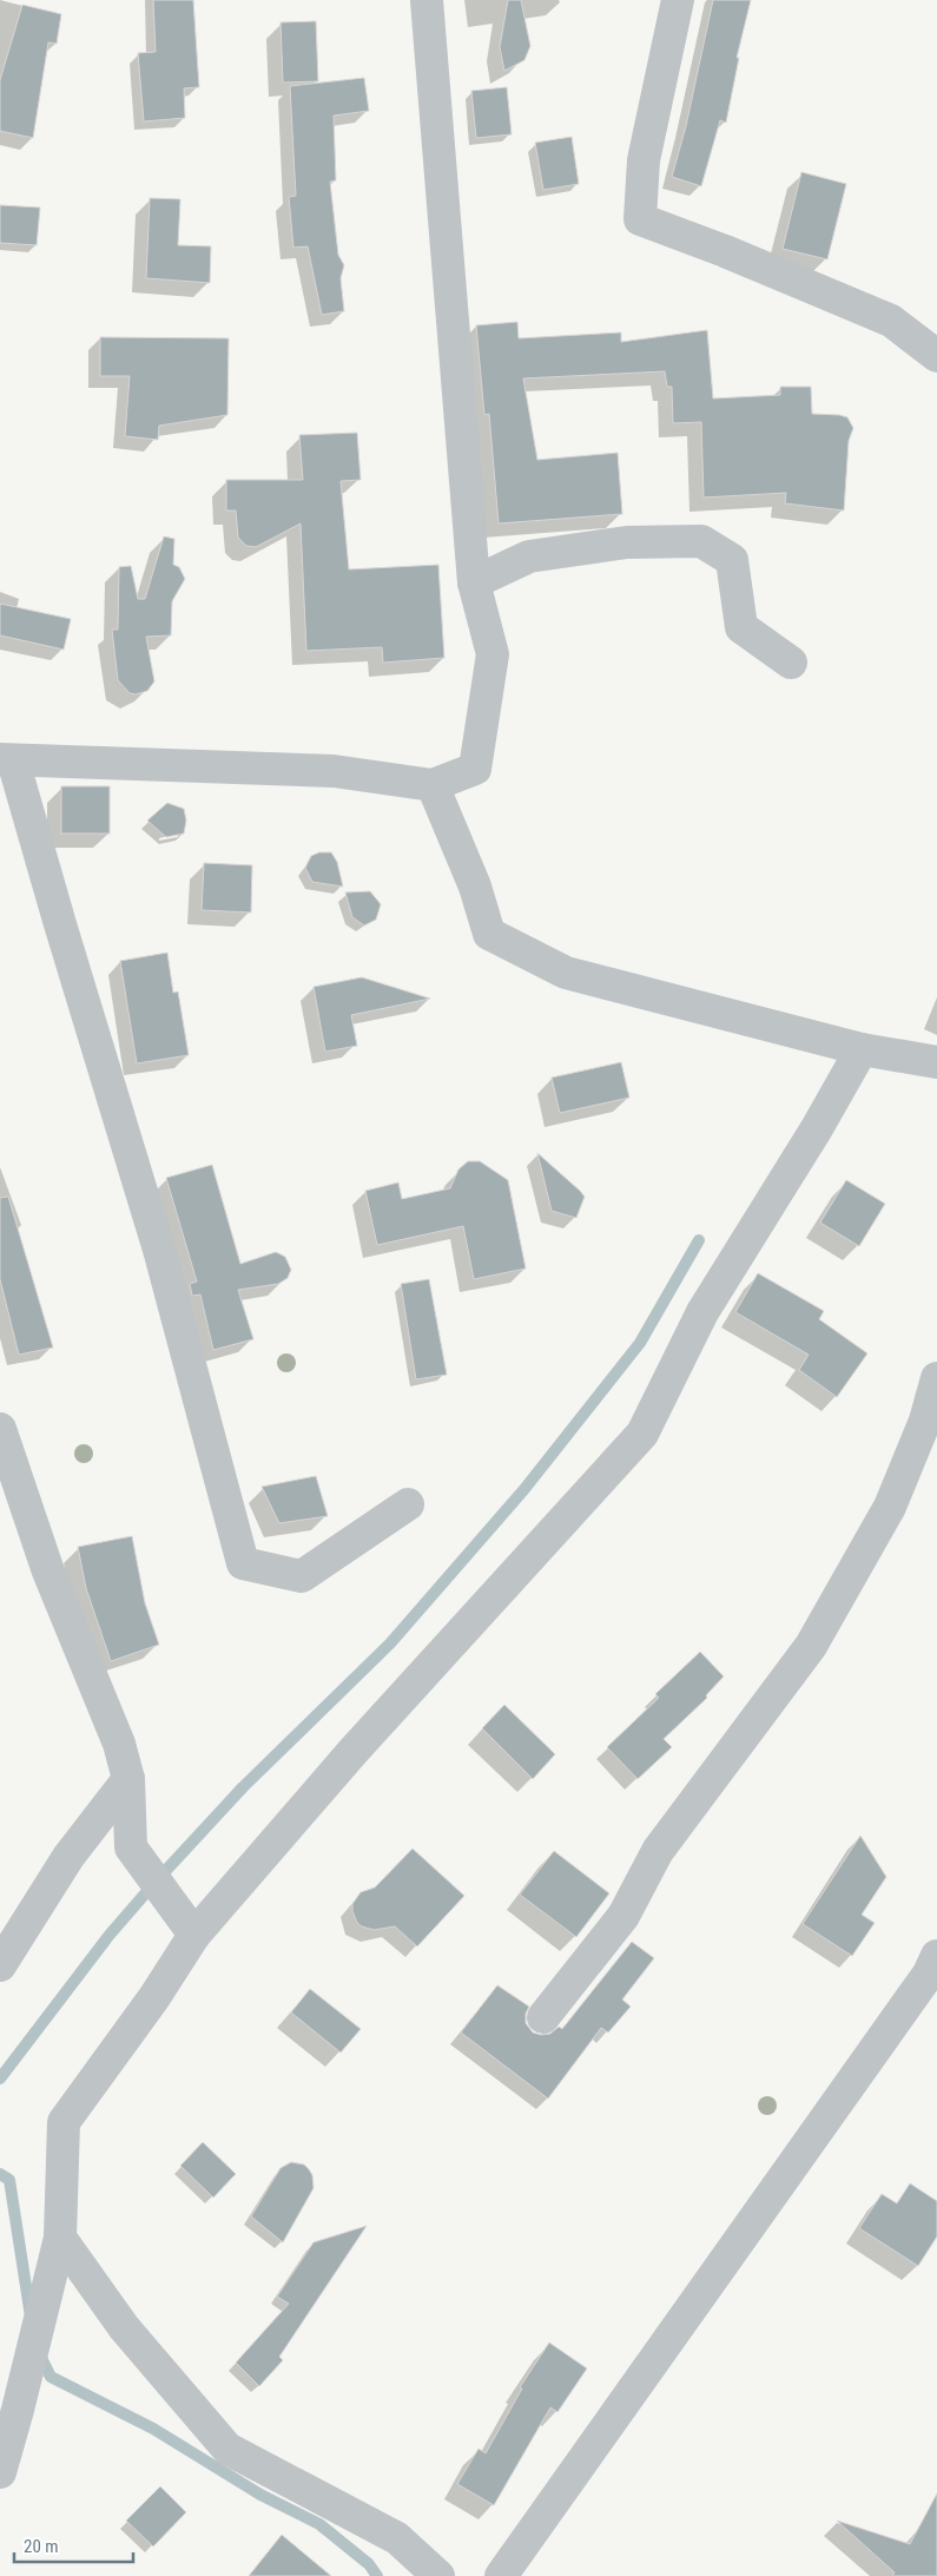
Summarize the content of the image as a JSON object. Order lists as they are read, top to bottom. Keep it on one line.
{"scale_bar":"20 m"}
